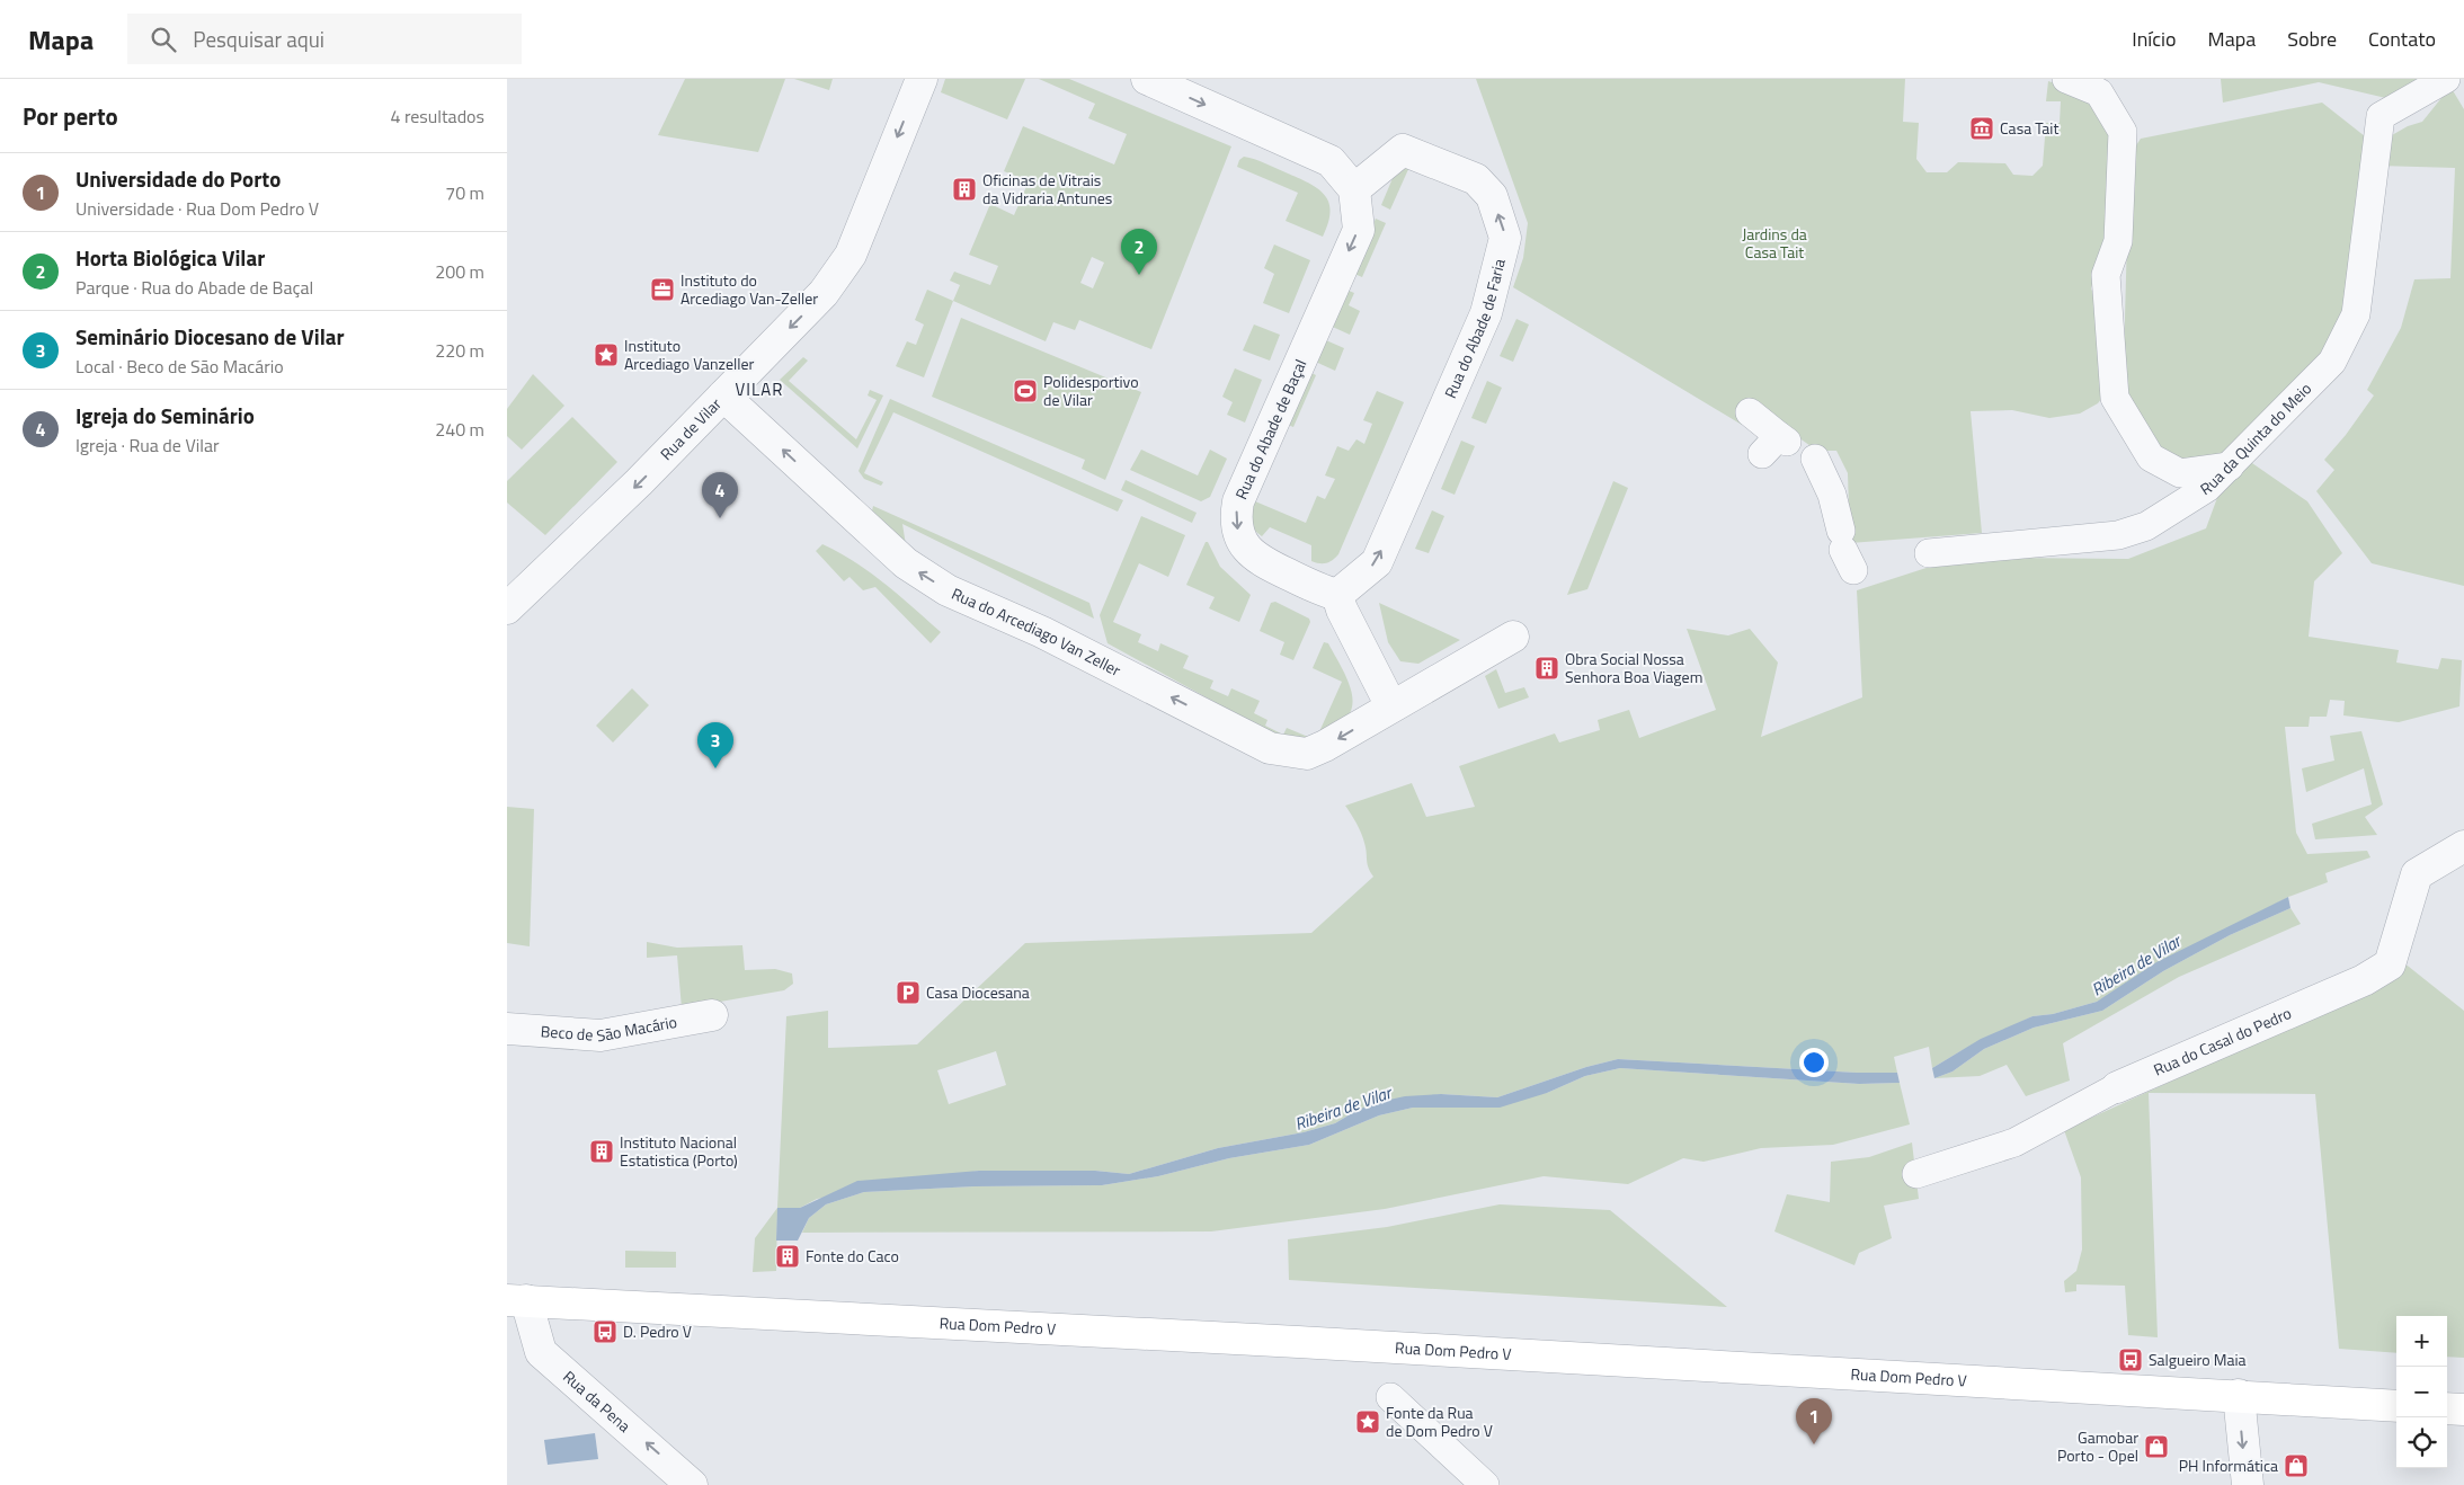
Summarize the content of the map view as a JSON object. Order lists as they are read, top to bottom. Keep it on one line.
{"streets":{"main road":["Rua Dom Pedro V"],"street":["Rua do Abade de Faria","Rua de Vilar","Rua do Abade de Baçal","Rua da Quinta do Meio","Rua do Arcediago Van Zeller","Beco de São Macário","Rua do Casal do Pedro","Rua da Pena"]},"crossings":[["Rua do Abade de Faria","Rua do Abade de Baçal"],["Rua de Vilar","Rua do Arcediago Van Zeller"],["Rua Dom Pedro V","Rua da Pena"]],"one_way":["Rua de Vilar","Rua do Abade de Baçal","Rua do Arcediago Van Zeller","Rua da Pena"],"districts":["VILAR"],"water":["Ribeira de Vilar"],"parks":["Jardins da Casa Tait"],"places":{"museum":["Casa Tait"],"building":["Oficinas de Vitrais da Vidraria Antunes","Obra Social Nossa Senhora Boa Viagem","Instituto Nacional Estatistica (Porto)","Fonte do Caco"],"office":["Instituto do Arcediago Van-Zeller"],"place":["Instituto Arcediago Vanzeller","Fonte da Rua de Dom Pedro V"],"sports":["Polidesportivo de Vilar"],"parking":["Casa Diocesana"],"bus stop":["D. Pedro V","Salgueiro Maia"],"shop":["Gamobar Porto - Opel","PH Informática"]},"page":{"header":"Mapa","search":"Pesquisar aqui","nav":["Início","Mapa","Sobre","Contato"],"heading":["Por perto","4 resultados"],"list":[{"mark":"1","name":"Universidade do Porto","note":"Universidade · Rua Dom Pedro V","value":"70 m"},{"mark":"2","name":"Horta Biológica Vilar","note":"Parque · Rua do Abade de Baçal","value":"200 m"},{"mark":"3","name":"Seminário Diocesano de Vilar","note":"Local · Beco de São Macário","value":"220 m"},{"mark":"4","name":"Igreja do Seminário","note":"Igreja · Rua de Vilar","value":"240 m"}],"pins":["2","4","3","1"],"map_buttons":["+","−"]}}
